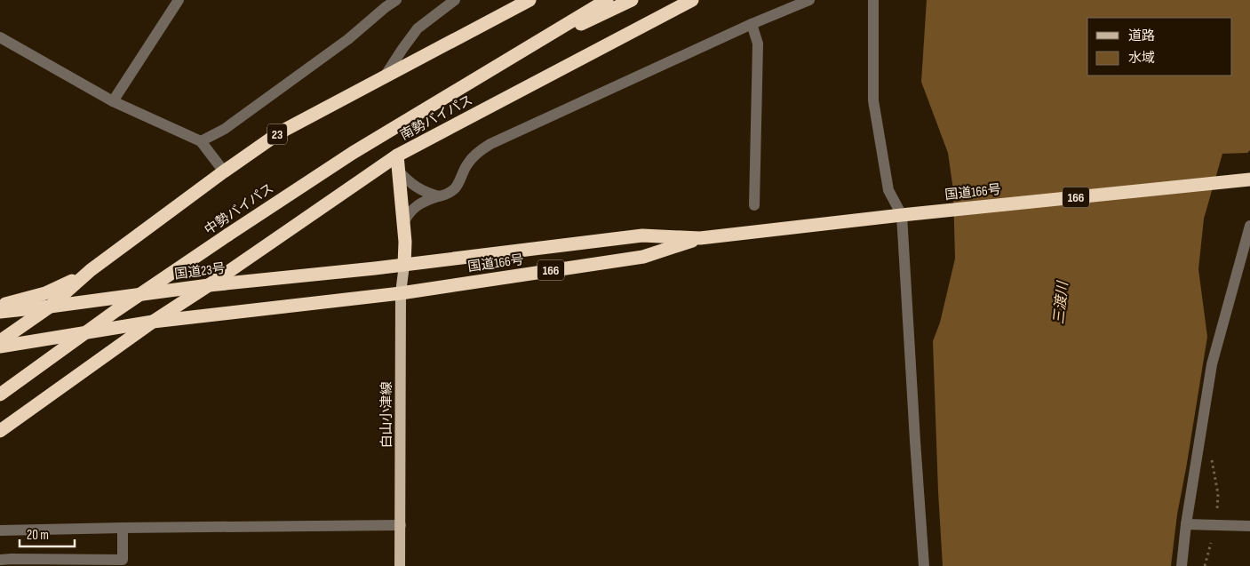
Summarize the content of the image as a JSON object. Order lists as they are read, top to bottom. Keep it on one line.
{"streets":{"highway":["南勢バイパス","23","国道166号","166","中勢バイパス","国道23号"],"main road":["白山小津線"]},"crossings":[["南勢バイパス","23"],["南勢バイパス","国道23号"],["23","国道166号"],["23","国道23号"],["23","白山小津線"],["国道166号","国道23号"],["国道166号","白山小津線"],["国道23号","白山小津線"]],"water":["三渡川"],"legend":["道路","水域"],"scale_bar":"20 m"}
